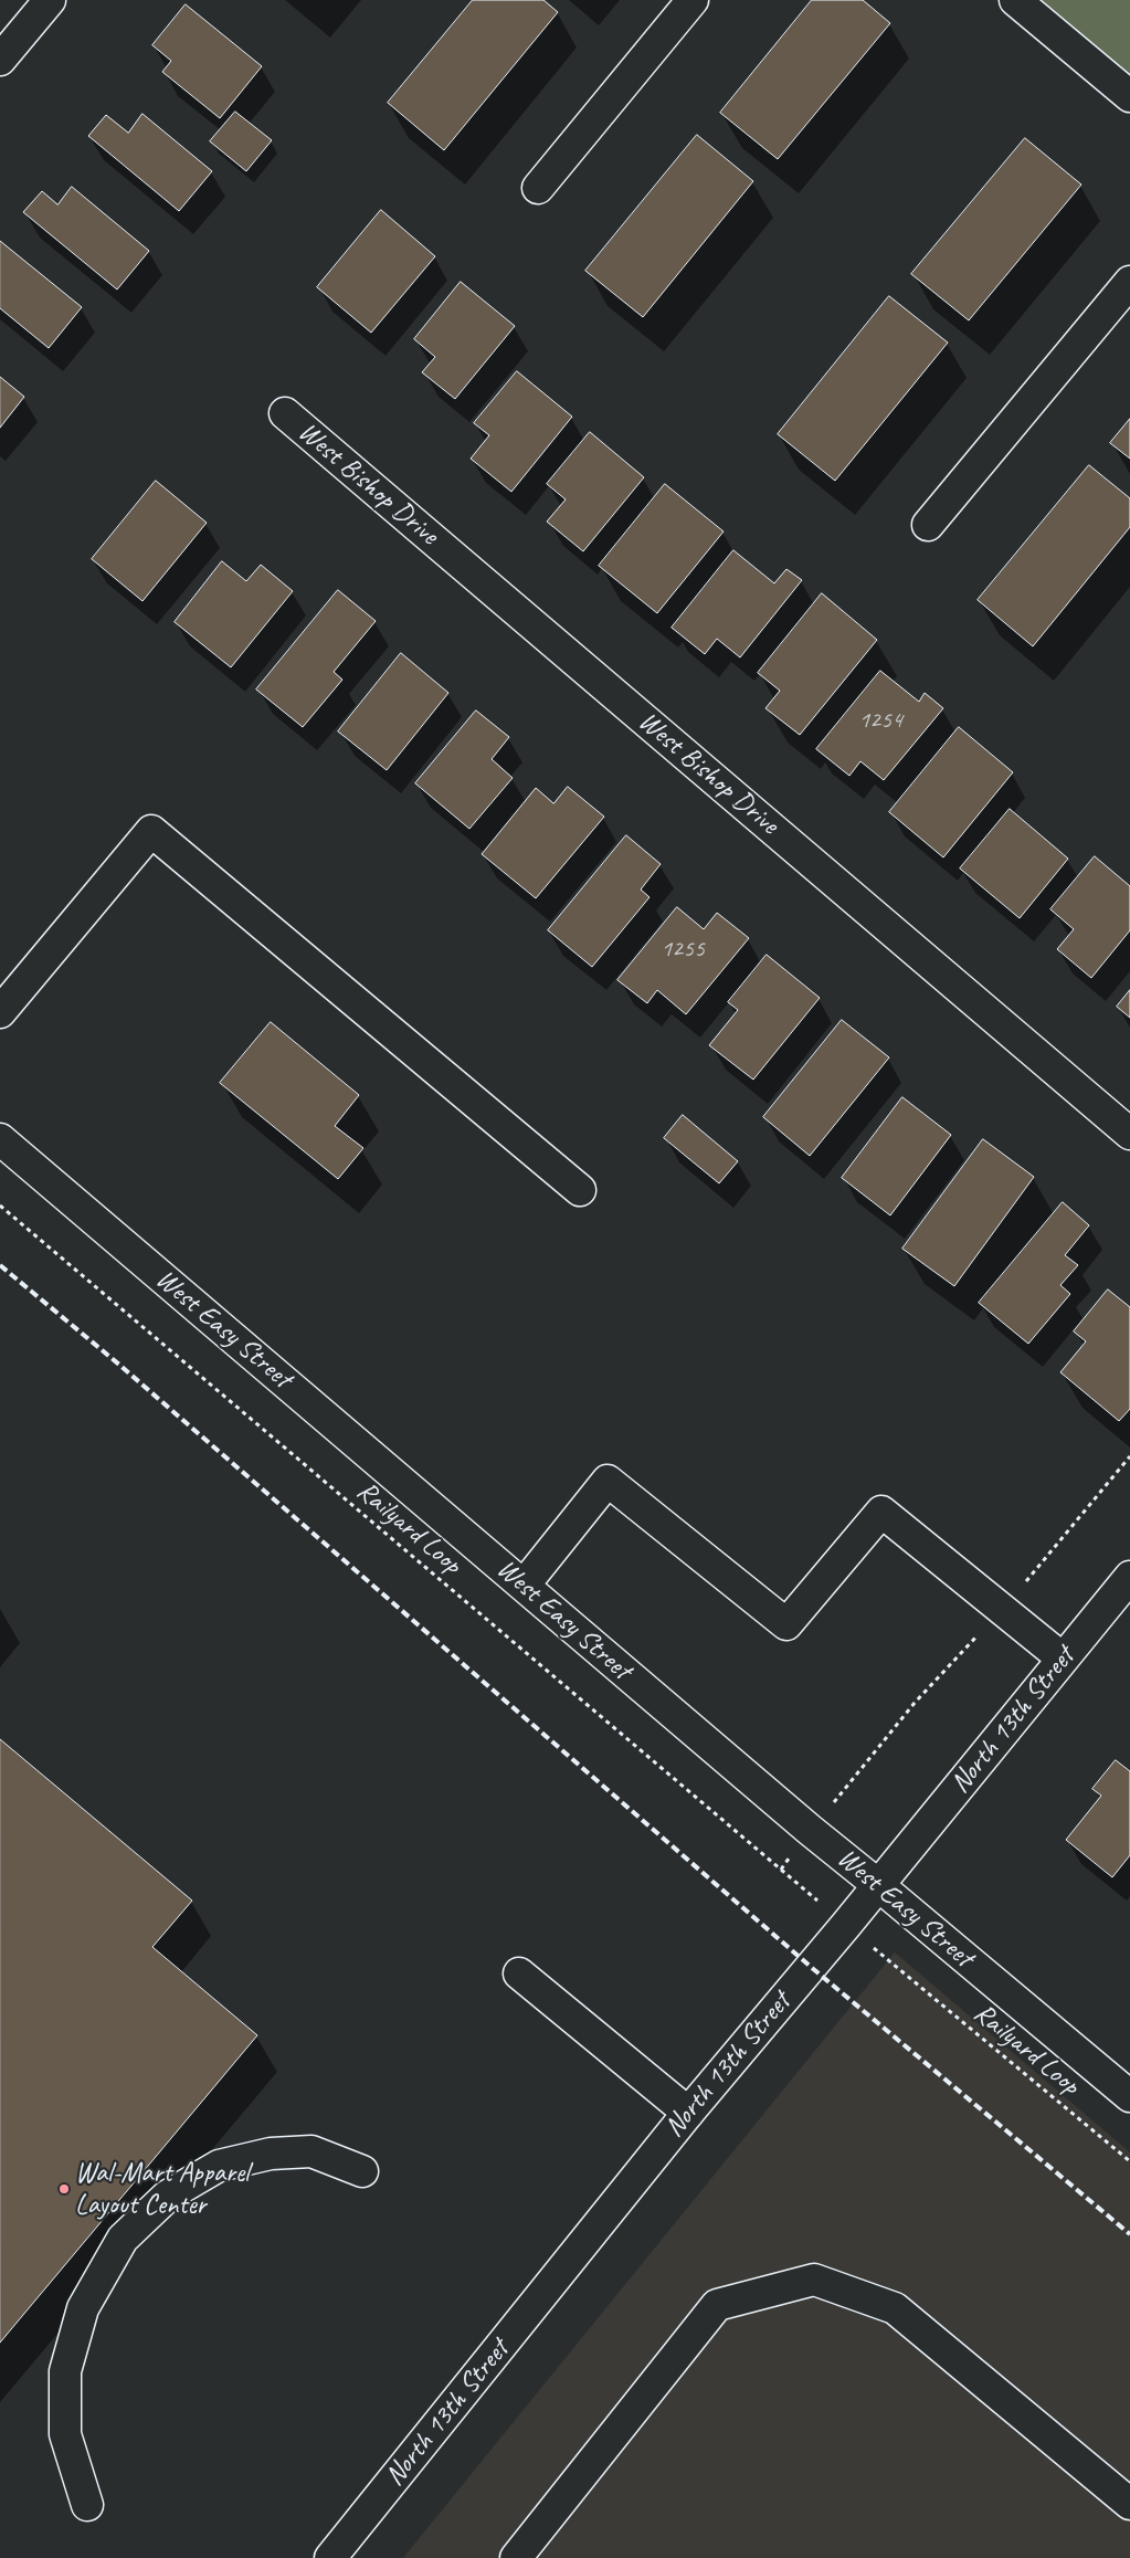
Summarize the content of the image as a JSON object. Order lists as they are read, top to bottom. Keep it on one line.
{"streets":{"street":["West Bishop Drive","West Easy Street","North 13th Street"],"path":["Railyard Loop"]},"crossings":[["West Easy Street","North 13th Street"]],"places":["Wal-Mart Apparel Layout Center"],"house_numbers":["1254","1255"]}
